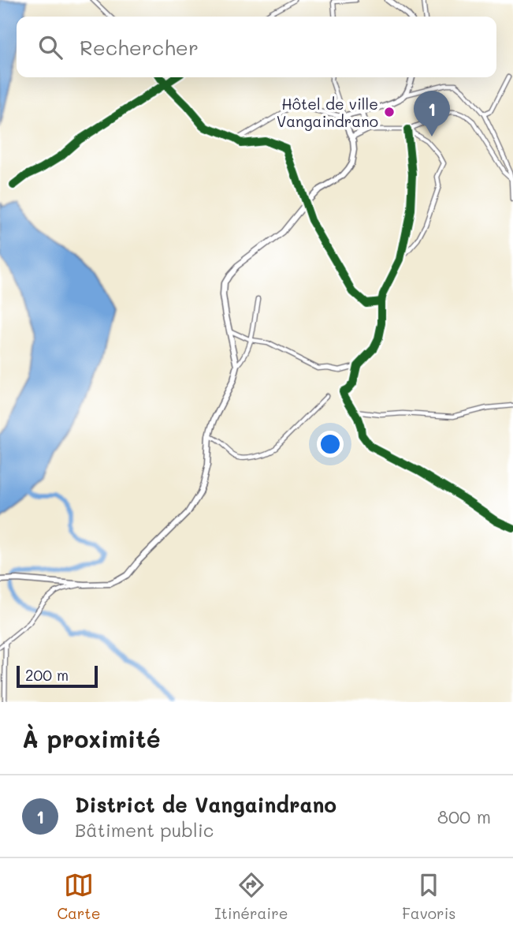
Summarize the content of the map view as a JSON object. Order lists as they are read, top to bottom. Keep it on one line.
{"places":["Hôtel de ville Vangaindrano"],"scale_bar":"200 m","page":{"search":"Rechercher","pins":"1","scale":"200 m","heading":"À proximité","list":[{"mark":"1","name":"District de Vangaindrano","note":"Bâtiment public","value":"800 m"}],"nav":["Carte","Itinéraire","Favoris"]}}
